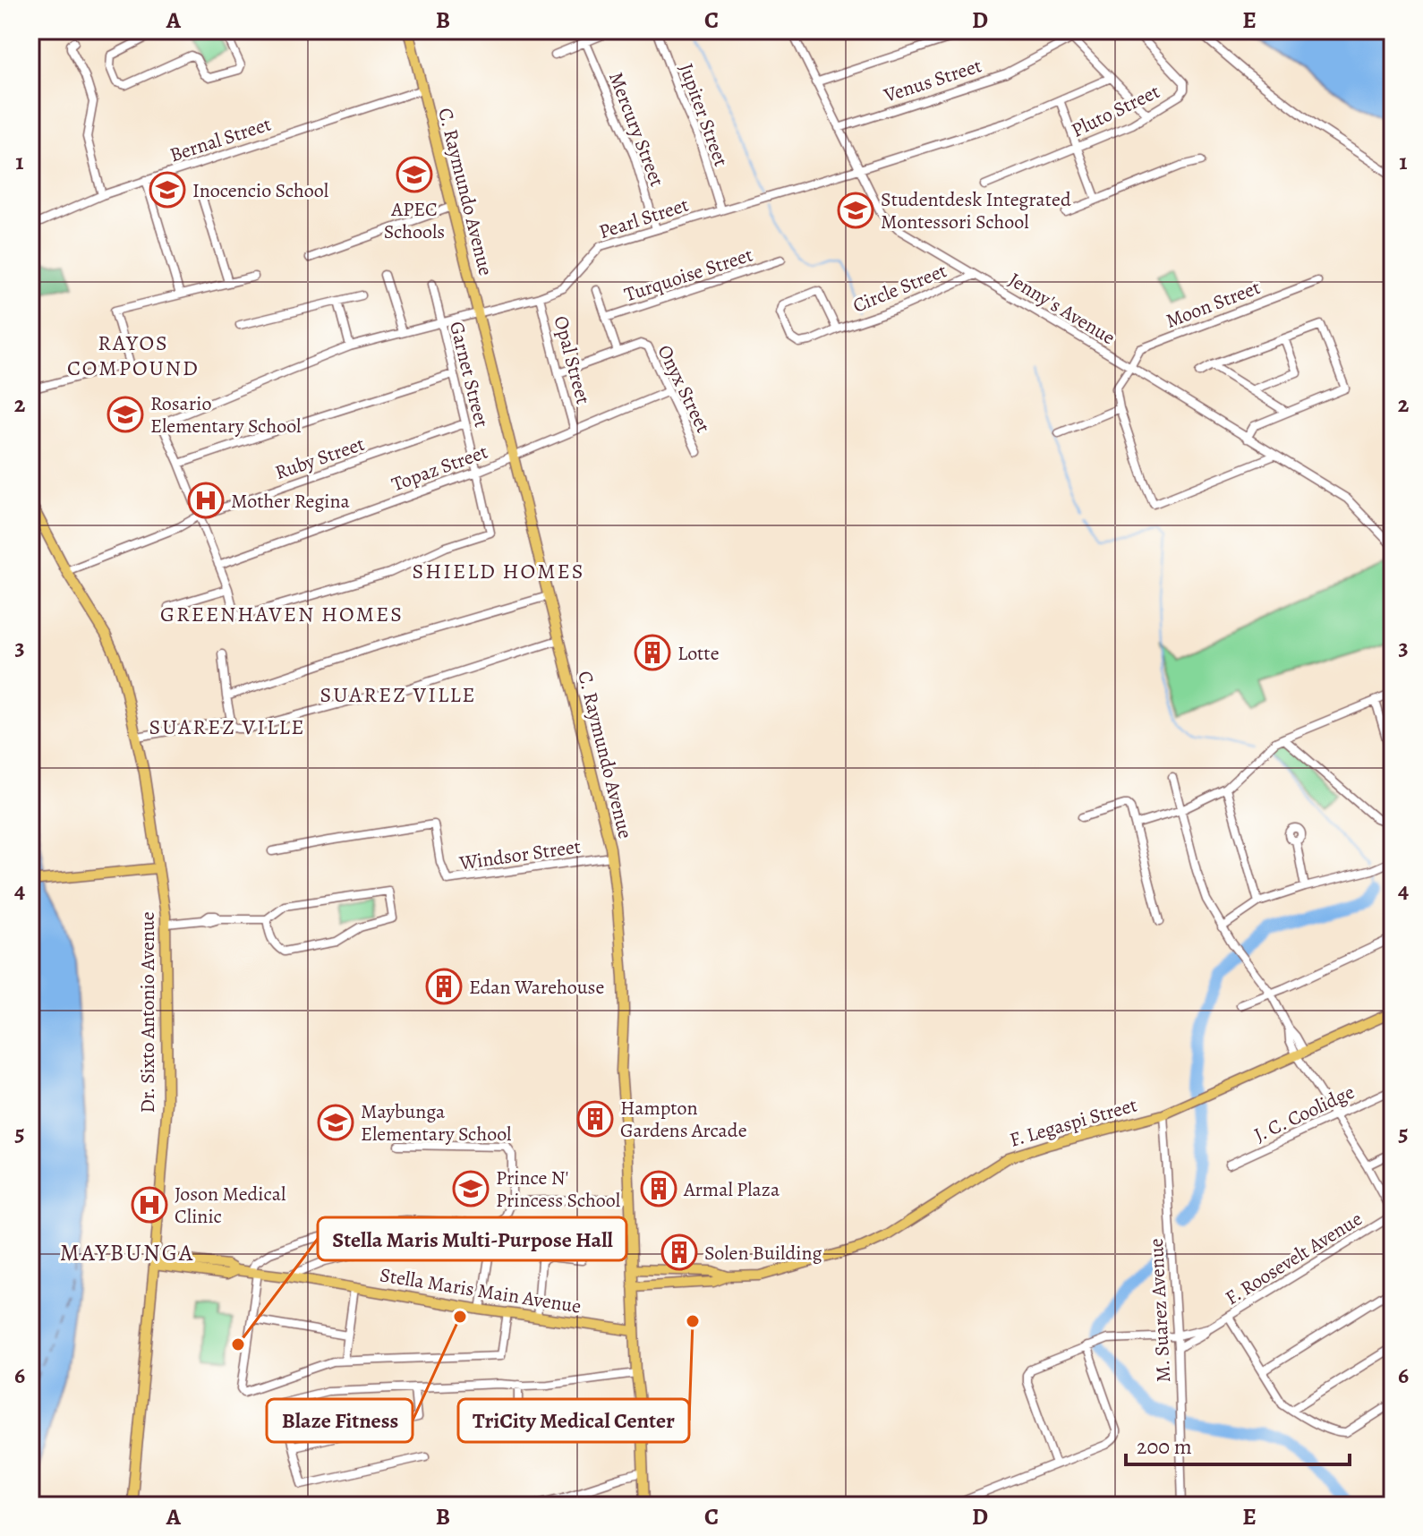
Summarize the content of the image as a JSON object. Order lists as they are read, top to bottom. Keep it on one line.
{"streets":{"main road":["C. Raymundo Avenue","Dr. Sixto Antonio Avenue","F. Legaspi Street","Stella Maris Main Avenue"],"street":["Venus Street","Pluto Street","Jupiter Street","Mercury Street","Bernal Street","Pearl Street","Turquoise Street","Circle Street","Moon Street","Jenny's Avenue","Opal Street","Garnet Street","Onyx Street","Ruby Street","Topaz Street","Windsor Street","J. C. Coolidge","F. Roosevelt Avenue","M. Suarez Avenue"]},"crossings":[["Venus Street","Jenny's Avenue"],["Jupiter Street","Pearl Street"],["Mercury Street","Pearl Street"],["Bernal Street","C. Raymundo Avenue"],["C. Raymundo Avenue","Pearl Street"],["C. Raymundo Avenue","Topaz Street"],["C. Raymundo Avenue","Windsor Street"],["C. Raymundo Avenue","F. Legaspi Street"],["C. Raymundo Avenue","Stella Maris Main Avenue"],["Pearl Street","Jenny's Avenue"],["Pearl Street","Opal Street"],["Pearl Street","Garnet Street"],["Circle Street","Jenny's Avenue"],["Moon Street","Jenny's Avenue"],["Opal Street","Onyx Street"],["Opal Street","Topaz Street"],["Garnet Street","Ruby Street"],["Garnet Street","Topaz Street"],["Onyx Street","Topaz Street"],["Ruby Street","Dr. Sixto Antonio Avenue"],["Dr. Sixto Antonio Avenue","Stella Maris Main Avenue"],["F. Legaspi Street","M. Suarez Avenue"],["F. Roosevelt Avenue","M. Suarez Avenue"]],"districts":["RAYOS COMPOUND","SHIELD HOMES","GREENHAVEN HOMES","SUAREZ VILLE","SUAREZ VILLE","MAYBUNGA"],"places":{"school or university":["APEC Schools","Inocencio School","Studentdesk Integrated Montessori School","Rosario Elementary School","Maybunga Elementary School","Prince N' Princess School"],"hospital":["Mother Regina","Joson Medical Clinic"],"building":["Lotte","Edan Warehouse","Hampton Gardens Arcade","Armal Plaza","Solen Building"],"other":["Blaze Fitness","TriCity Medical Center","Stella Maris Multi-Purpose Hall"]},"scale_bar":"200 m","grid":{"columns":["A","B","C","D","E"],"rows":["1","2","3","4","5","6"]}}
